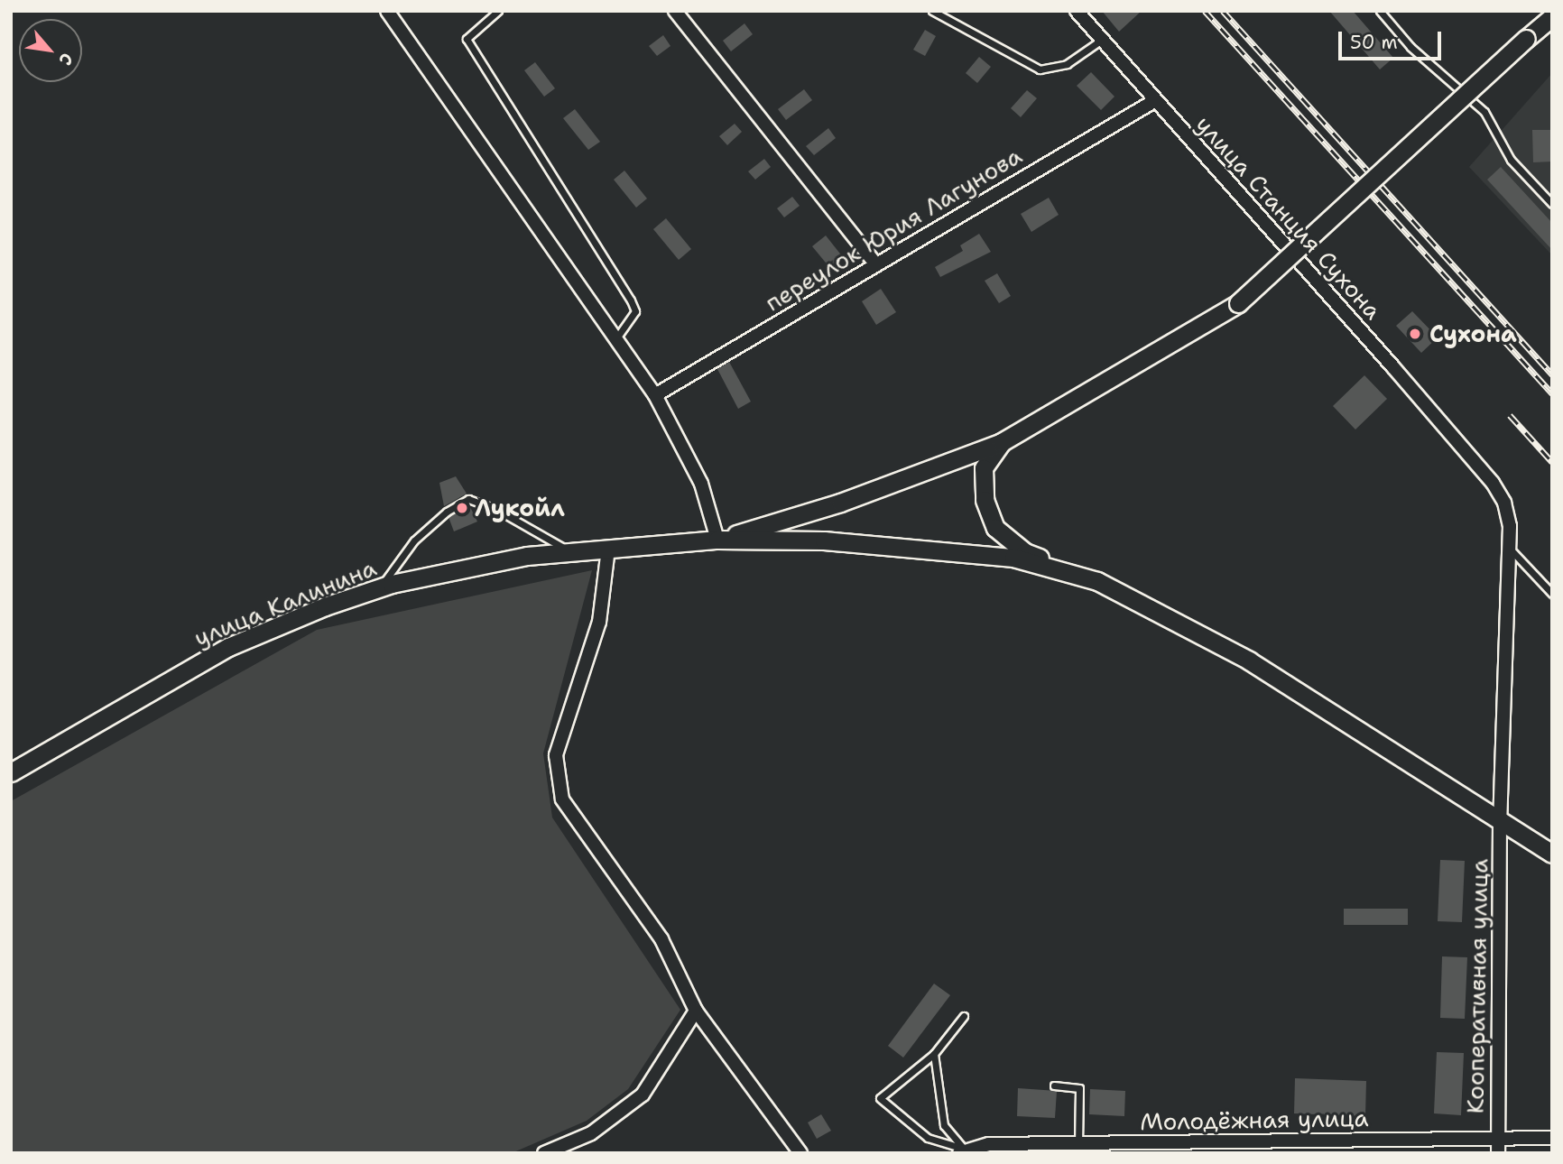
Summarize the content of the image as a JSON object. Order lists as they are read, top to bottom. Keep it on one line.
{"streets":{"main road":["улица Калинина"],"street":["улица Станция Сухона","переулок Юрия Лагунова","Кооперативная улица","Молодёжная улица"]},"crossings":[["улица Станция Сухона","переулок Юрия Лагунова"],["улица Станция Сухона","Кооперативная улица"],["Кооперативная улица","Молодёжная улица"]],"places":["Сухона","Лукойл"],"scale_bar":"50 m","north":"bottom right"}
